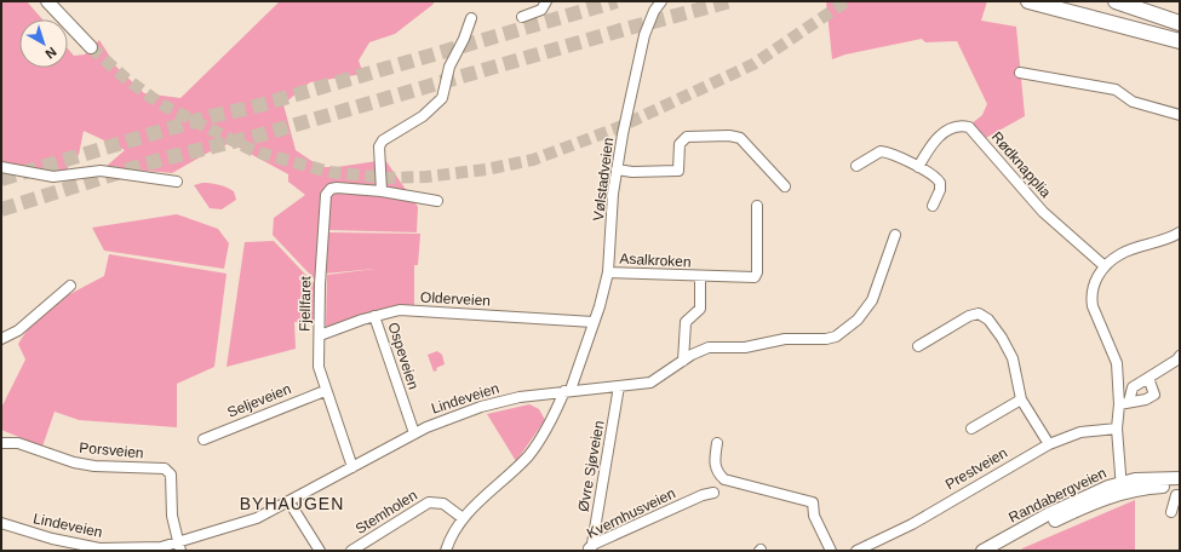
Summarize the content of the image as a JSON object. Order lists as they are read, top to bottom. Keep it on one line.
{"streets":{"main road":["Randabergveien"],"street":["Rødknapplia","Vølstadveien","Asalkroken","Olderveien","Fjellfaret","Ospeveien","Lindeveien","Seljeveien","Porsveien","Øvre Sjøveien","Prestveien","Stemholen","Kvernhusveien"]},"crossings":[["Vølstadveien","Asalkroken"],["Vølstadveien","Olderveien"],["Vølstadveien","Lindeveien"],["Vølstadveien","Stemholen"],["Asalkroken","Lindeveien"],["Olderveien","Fjellfaret"],["Olderveien","Ospeveien"],["Fjellfaret","Lindeveien"],["Fjellfaret","Seljeveien"],["Ospeveien","Lindeveien"],["Lindeveien","Porsveien"],["Lindeveien","Øvre Sjøveien"],["Øvre Sjøveien","Kvernhusveien"]],"districts":["BYHAUGEN"],"north":"bottom right"}
